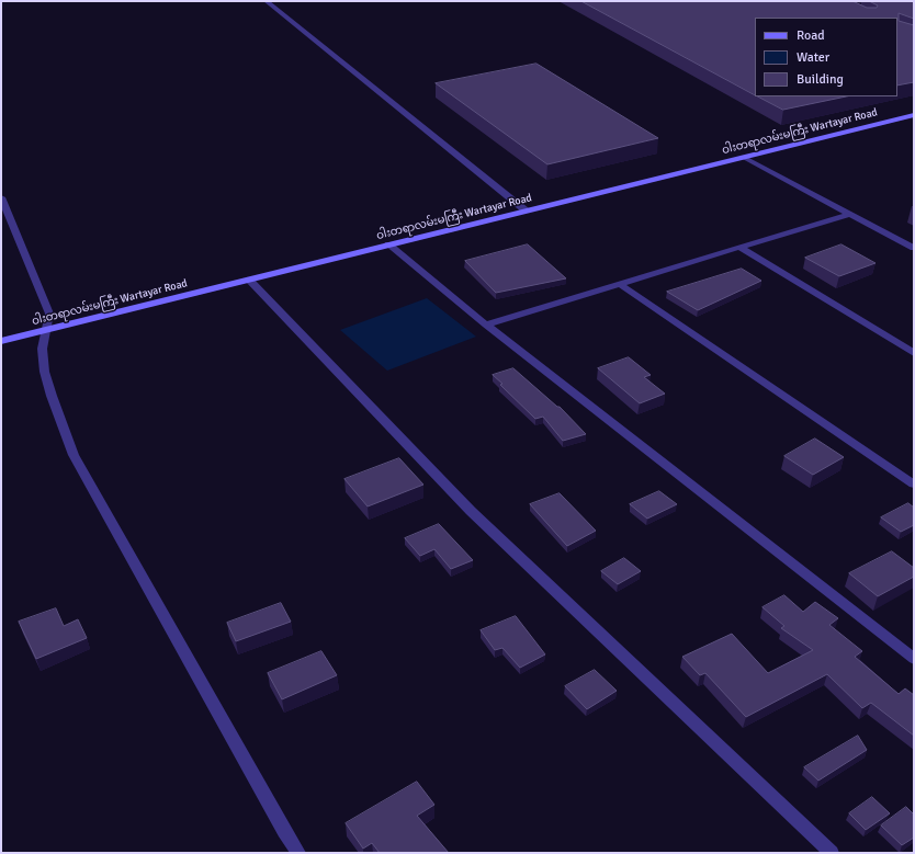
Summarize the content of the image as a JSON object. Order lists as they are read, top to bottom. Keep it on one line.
{"streets":{"street":["ဝါးတရာလမ်းမကြီး Wartayar Road"]},"legend":["Road","Water","Building"]}
